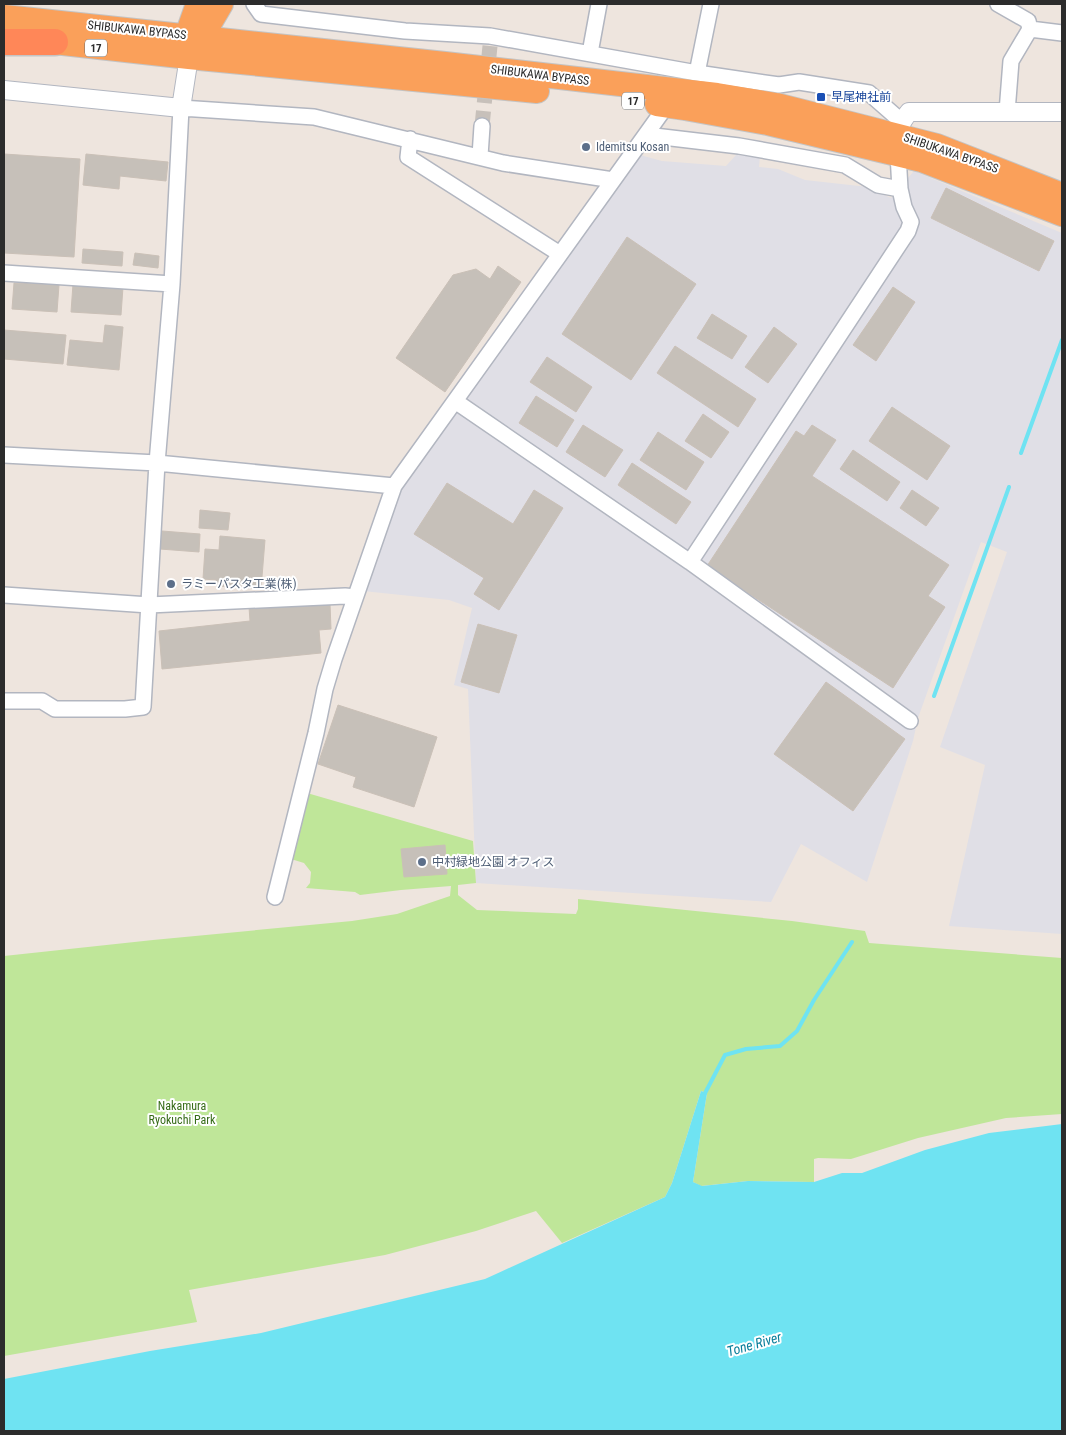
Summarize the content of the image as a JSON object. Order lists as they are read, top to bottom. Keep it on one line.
{"streets":{"highway":["SHIBUKAWA BYPASS","17"]},"water":["Tone River"],"parks":["Nakamura Ryokuchi Park"],"places":{"transit":["早尾神社前"],"other":["Idemitsu Kosan","ラミーパスタ工業(株)","中村緑地公園 オフィス"]}}
